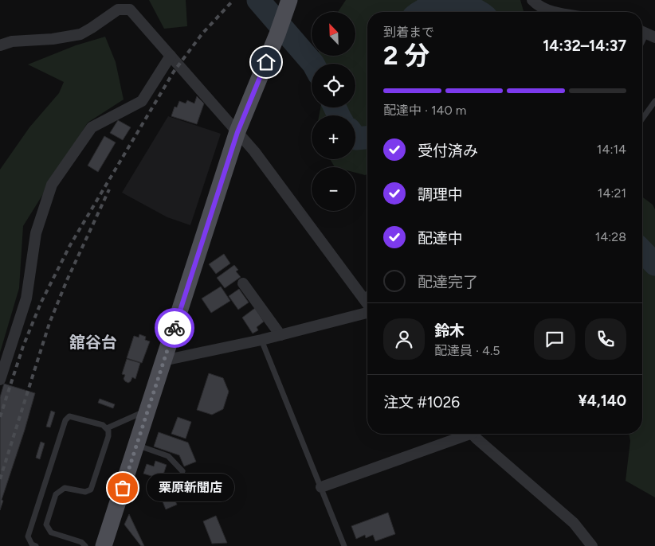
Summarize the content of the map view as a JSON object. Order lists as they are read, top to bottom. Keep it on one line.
{"districts":["舘谷台"],"places":["栗原新聞店"],"north":"top left","page":{"map_buttons":["+","−"],"heading":["2 分","到着まで","14:32–14:37"],"panel":["鈴木","配達員 · 4.5","注文 #1026","¥4,140"],"bar":"配達中 · 140 m","list":[["受付済み","14:14"],["調理中","14:21"],["配達中","14:28"],"配達完了"],"bubble":"栗原新聞店"}}
